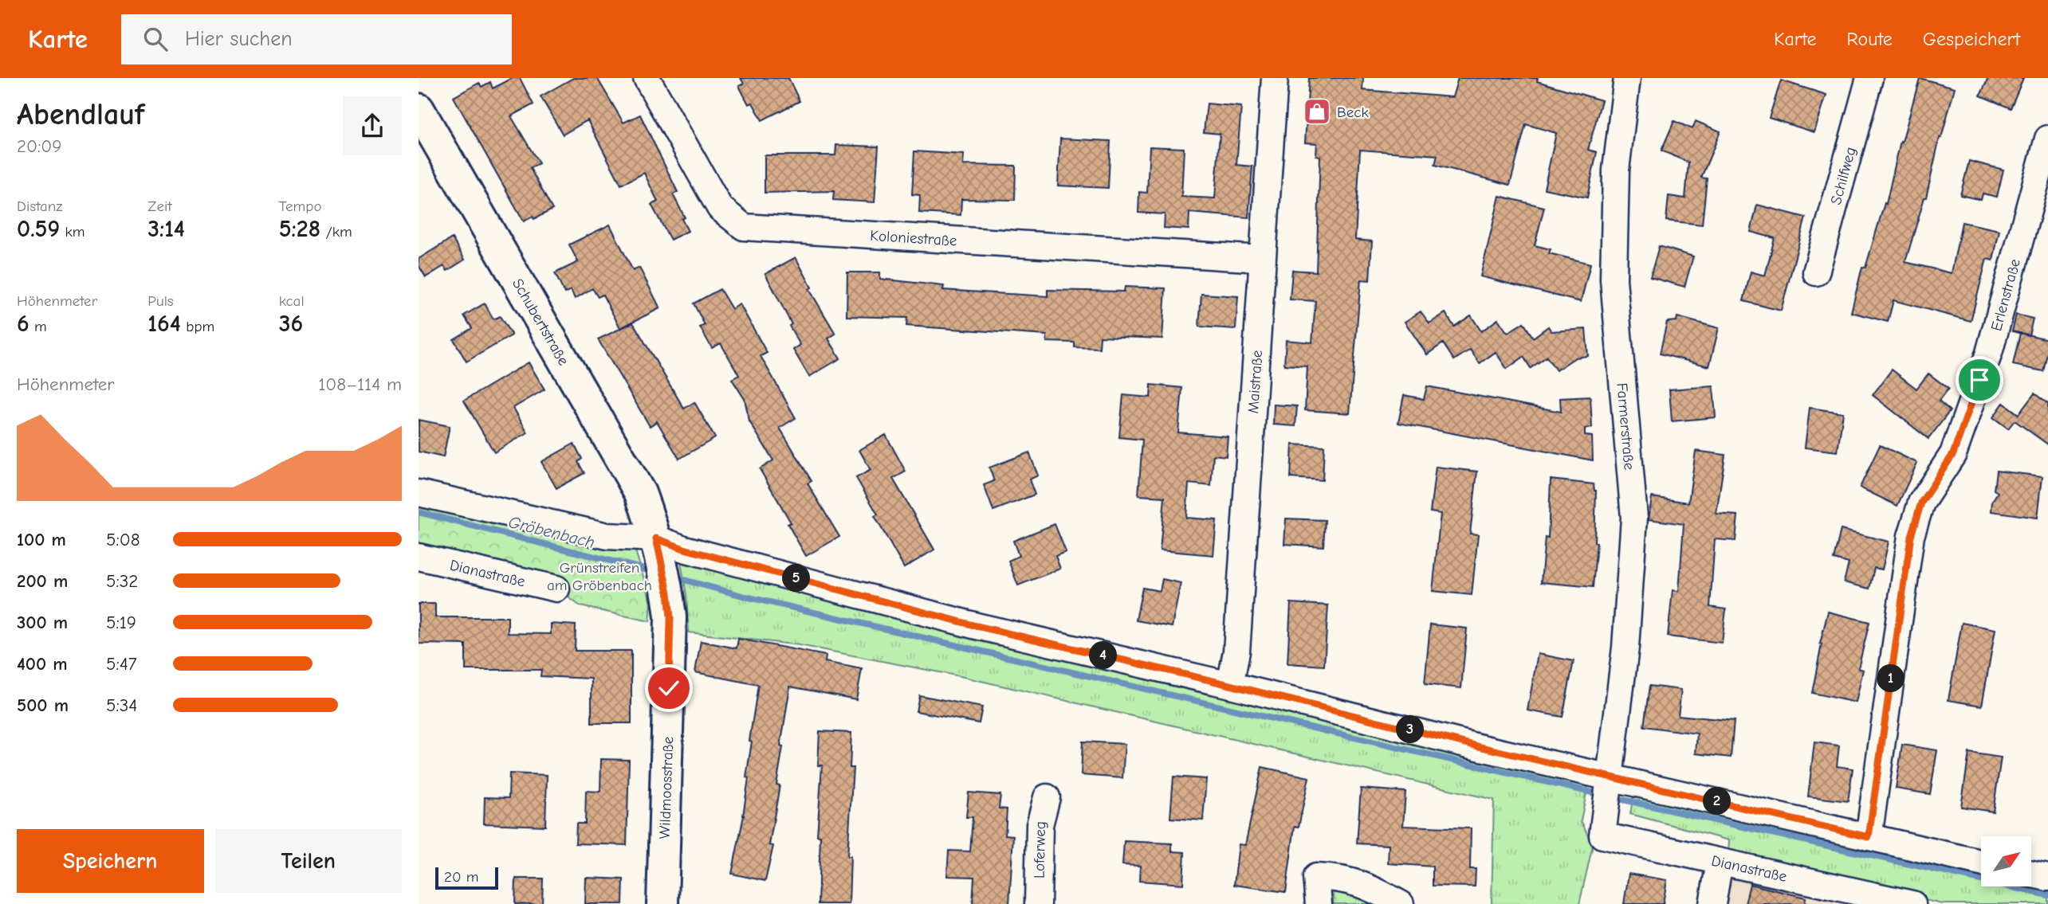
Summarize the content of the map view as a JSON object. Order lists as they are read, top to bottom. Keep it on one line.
{"streets":{"street":["Schilfweg","Koloniestraße","Erlenstraße","Schubertstraße","Maistraße","Farmerstraße","Dianastraße","Wildmoosstraße","Loferweg"]},"crossings":[["Koloniestraße","Maistraße"],["Schubertstraße","Wildmoosstraße"],["Farmerstraße","Dianastraße"]],"water":["Gröbenbach"],"parks":["Grünstreifen am Gröbenbach"],"places":{"shop":["Beck"]},"scale_bar":"20 m","north":"top right","page":{"header":"Karte","search":"Hier suchen","nav":["Karte","Route","Gespeichert"],"heading":["Abendlauf","20:09"],"stats":[["Distanz","0.59 km"],["Zeit","3:14"],["Tempo","5:28 /km"],["Höhenmeter","6 m"],["Puls","164 bpm"],["kcal","36"]],"chart":["Höhenmeter","108–114 m"],"list":[{"name":"100 m","note":"5:08"},{"name":"200 m","note":"5:32"},{"name":"300 m","note":"5:19"},{"name":"400 m","note":"5:47"},{"name":"500 m","note":"5:34"}],"pins":["5","4","1","3","2"],"buttons":["Speichern","Teilen"],"scale":"20 m"}}
